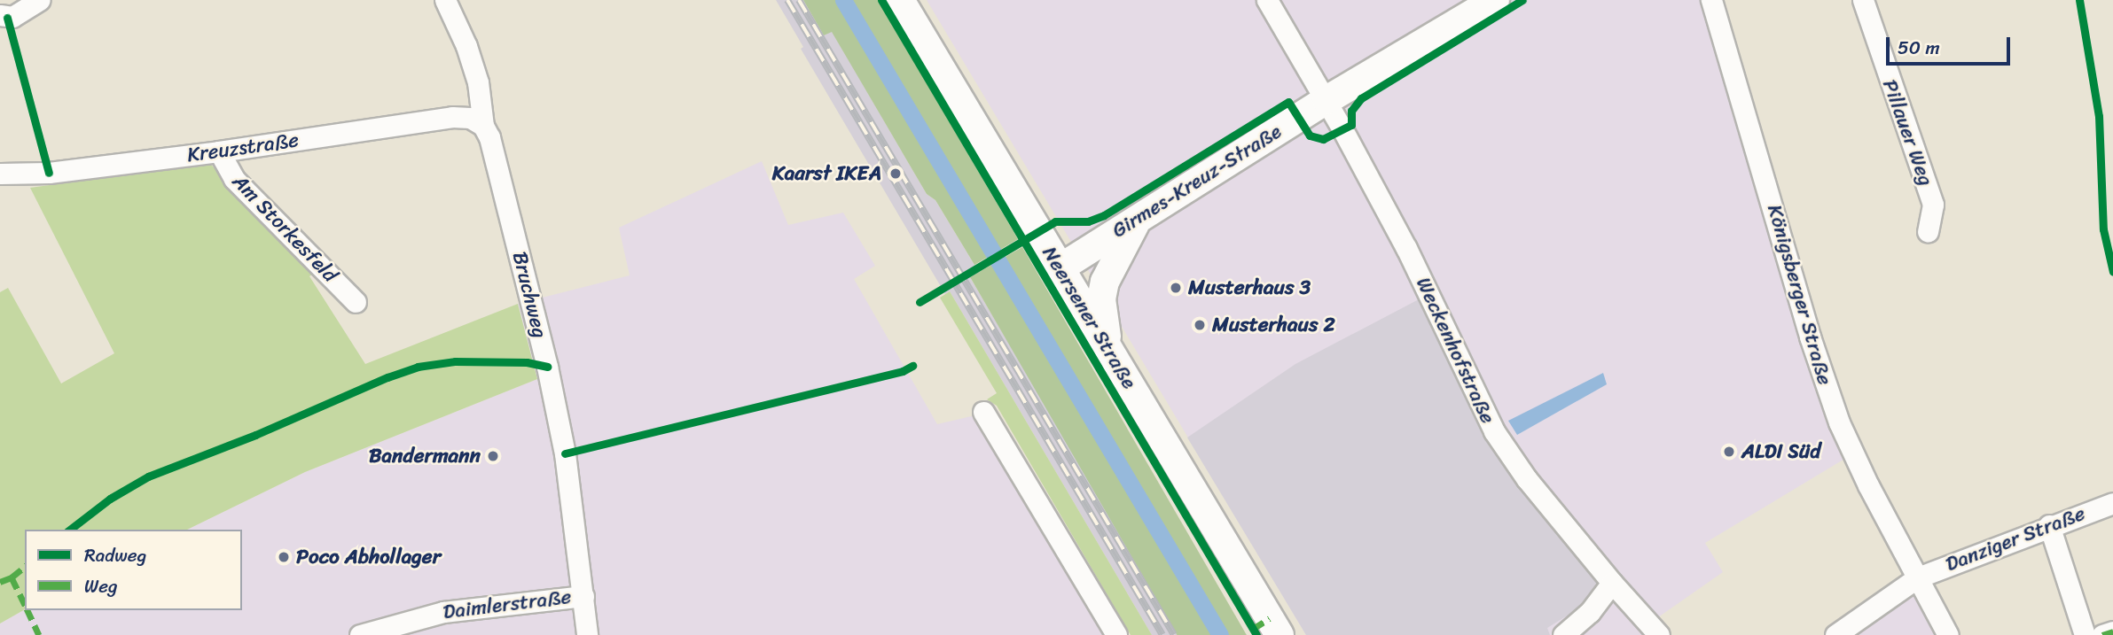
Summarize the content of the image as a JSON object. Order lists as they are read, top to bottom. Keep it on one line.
{"streets":{"main road":["Girmes-Kreuz-Straße","Neersener Straße"],"street":["Pillauer Weg","Kreuzstraße","Am Storkesfeld","Bruchweg","Königsberger Straße","Weckenhofstraße","Danziger Straße","Daimlerstraße"]},"crossings":[["Kreuzstraße","Am Storkesfeld"],["Kreuzstraße","Bruchweg"],["Girmes-Kreuz-Straße","Neersener Straße"],["Girmes-Kreuz-Straße","Weckenhofstraße"],["Bruchweg","Daimlerstraße"],["Königsberger Straße","Danziger Straße"]],"places":["Kaarst IKEA","Musterhaus 3","Musterhaus 2","ALDI Süd","Bandermann","Poco Abhollager"],"legend":["Radweg","Weg"],"scale_bar":"50 m"}
